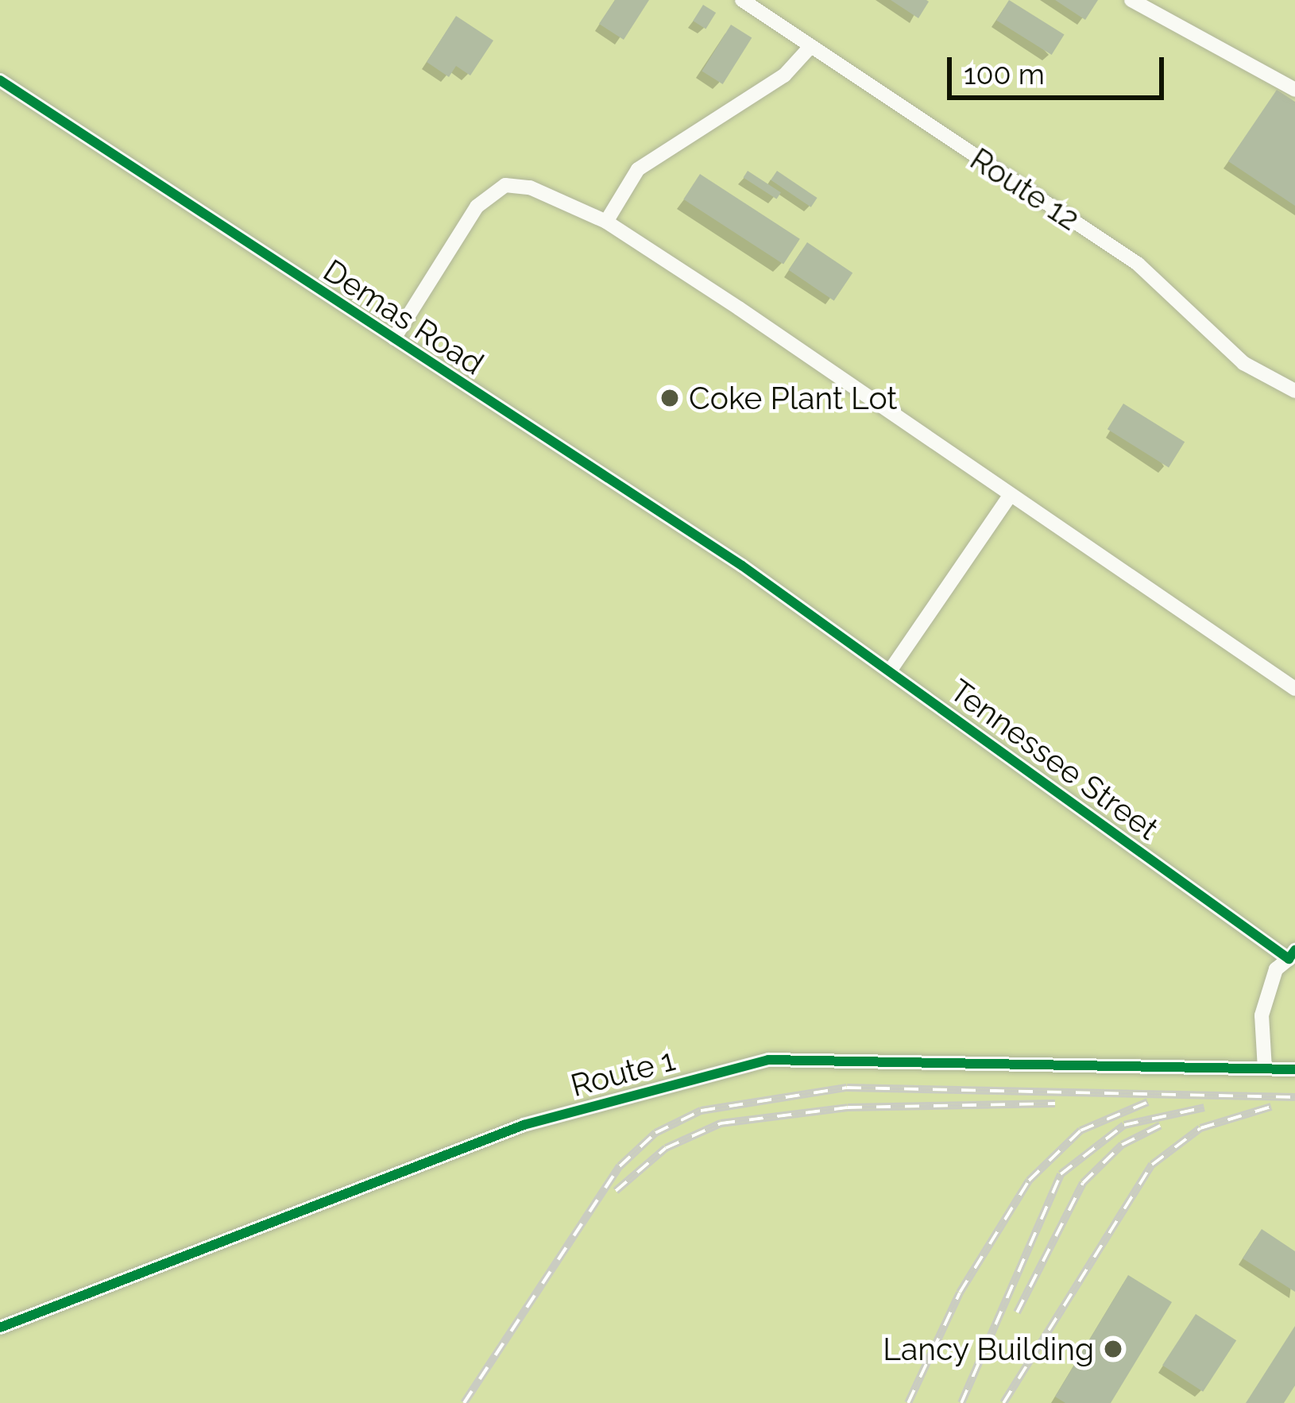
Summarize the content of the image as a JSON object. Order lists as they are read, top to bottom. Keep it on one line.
{"streets":{"street":["Route 12","Demas Road","Tennessee Street","Route 1"]},"crossings":[["Demas Road","Tennessee Street"]],"places":["Coke Plant Lot","Lancy Building"],"scale_bar":"100 m"}
